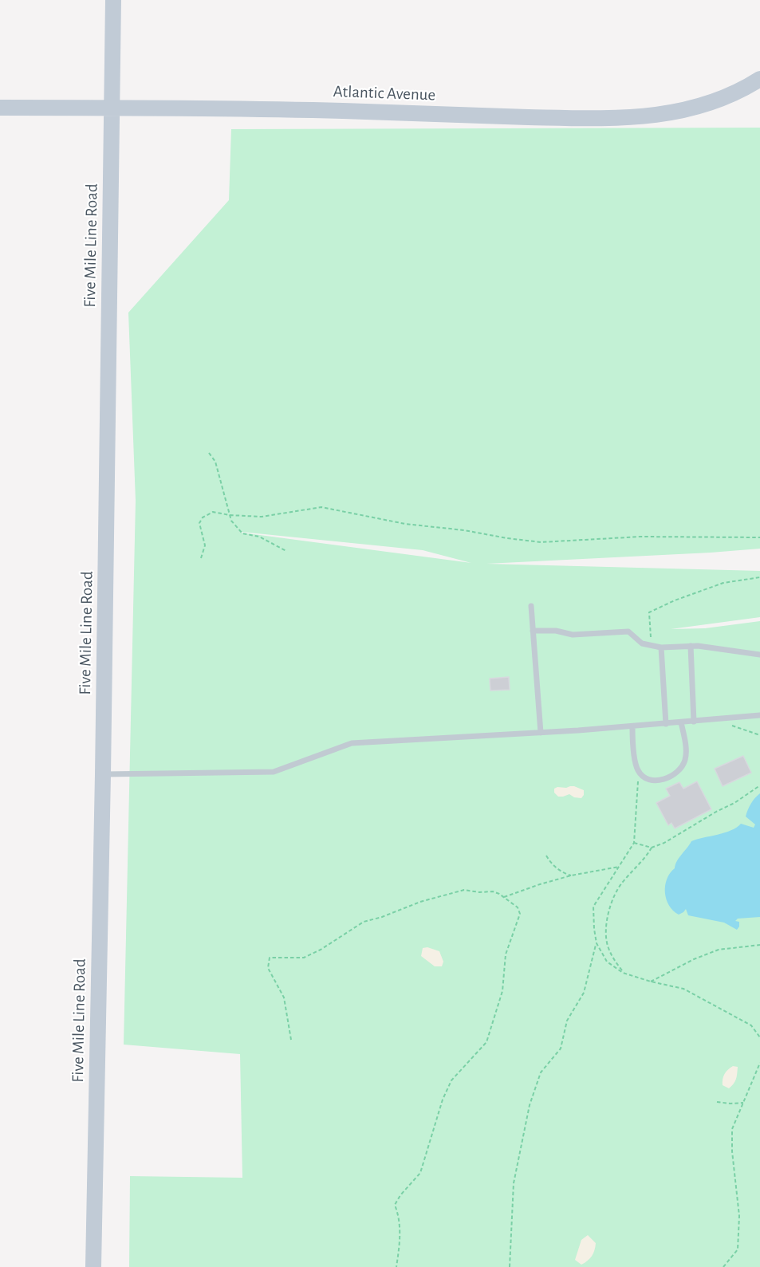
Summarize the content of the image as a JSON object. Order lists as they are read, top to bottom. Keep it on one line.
{"streets":{"main road":["Atlantic Avenue","Five Mile Line Road"]},"crossings":[["Atlantic Avenue","Five Mile Line Road"]]}
